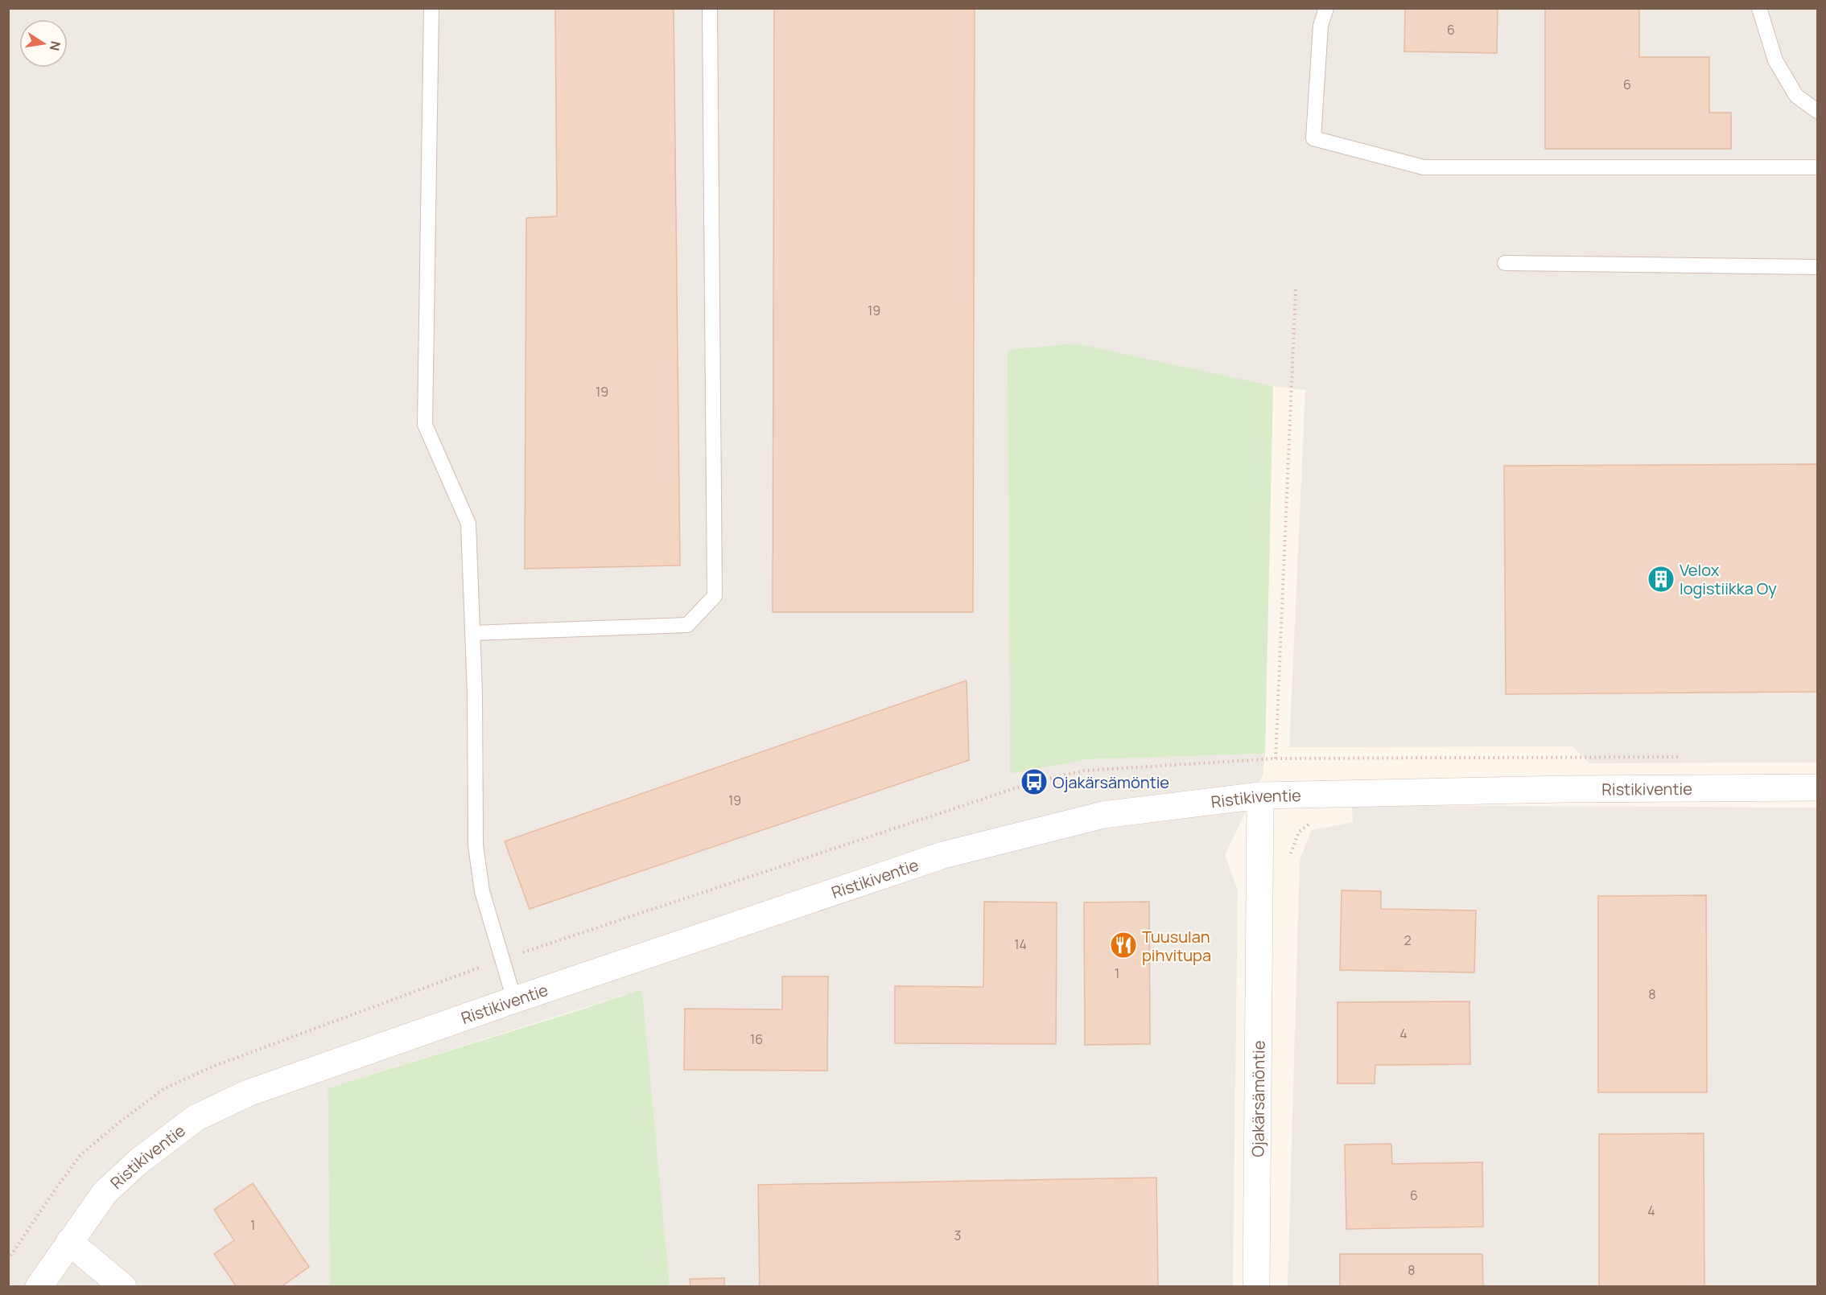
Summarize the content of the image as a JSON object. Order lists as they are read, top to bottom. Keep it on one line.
{"streets":{"street":["Ristikiventie","Ojakärsämöntie"]},"crossings":[["Ristikiventie","Ojakärsämöntie"]],"places":{"building":["Velox logistiikka Oy"],"bus stop":["Ojakärsämöntie"],"restaurant":["Tuusulan pihvitupa"]},"house_numbers":["6","6","19","19","19","2","14","1","8","4","16","6","4","1","3","8"],"north":"right"}
